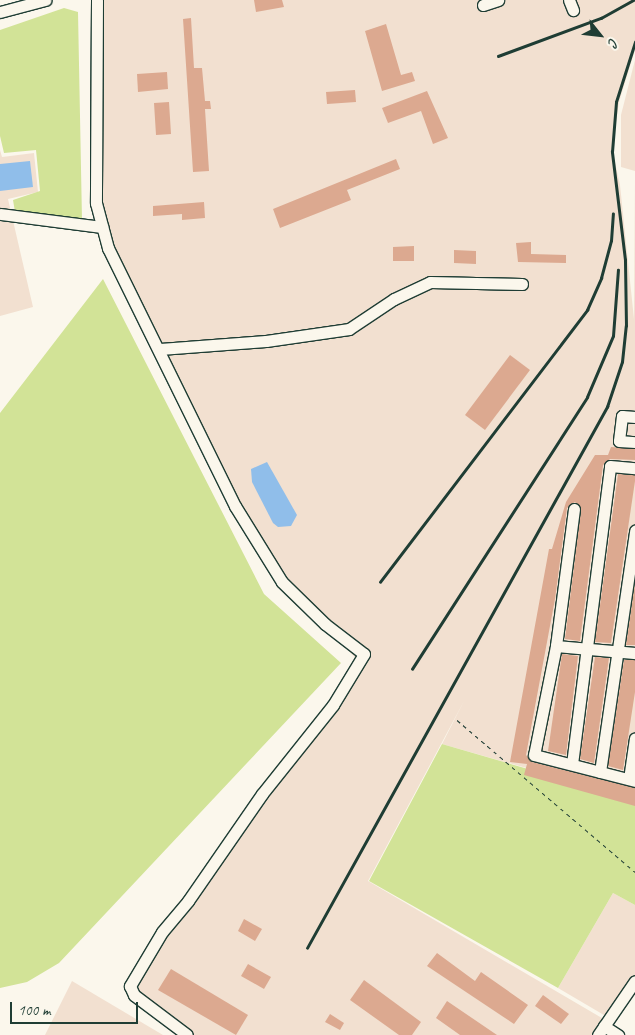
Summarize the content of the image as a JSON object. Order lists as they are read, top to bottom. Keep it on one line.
{"scale_bar":"100 m","north":"bottom right"}
